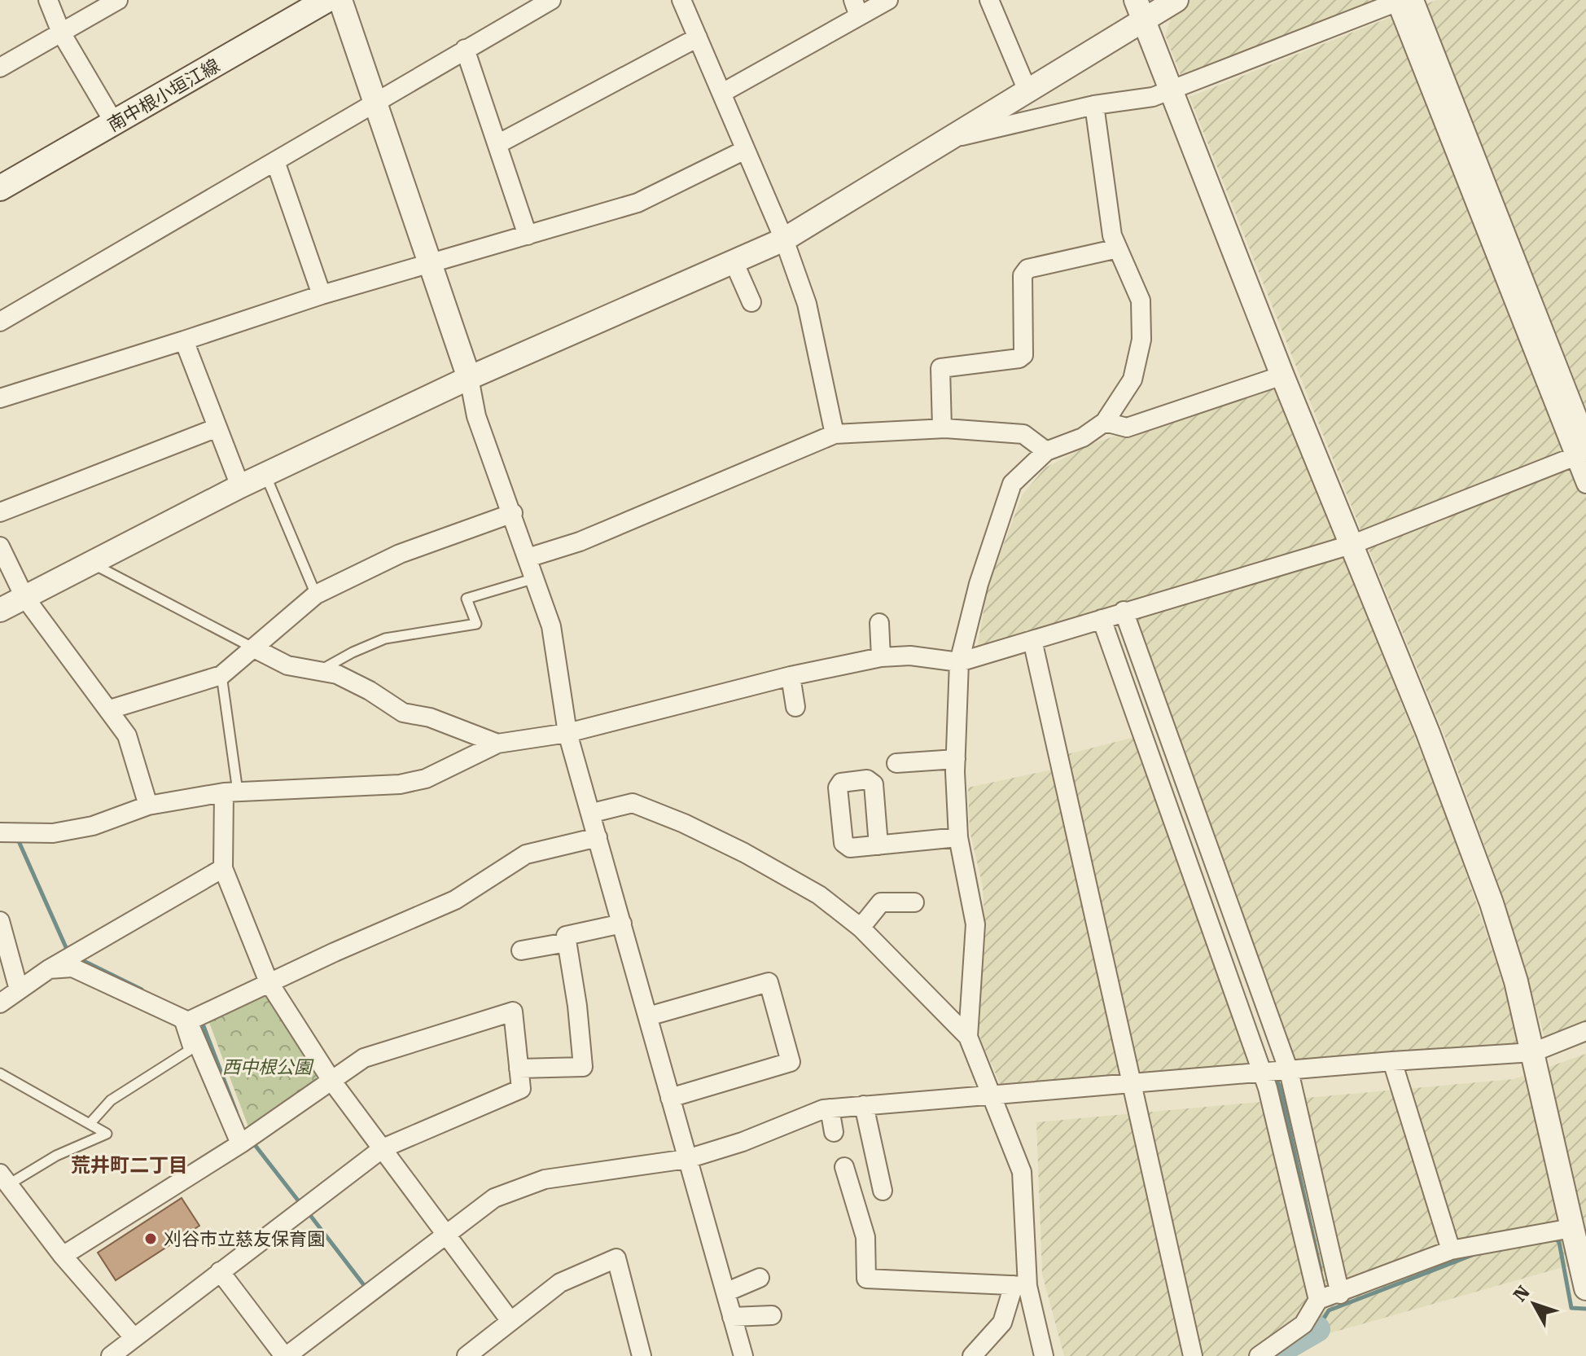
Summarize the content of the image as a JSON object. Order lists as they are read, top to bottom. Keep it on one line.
{"streets":{"main road":["南中根小垣江線"]},"districts":["荒井町二丁目"],"parks":["西中根公園"],"places":["刈谷市立慈友保育園"],"north":"top left"}
